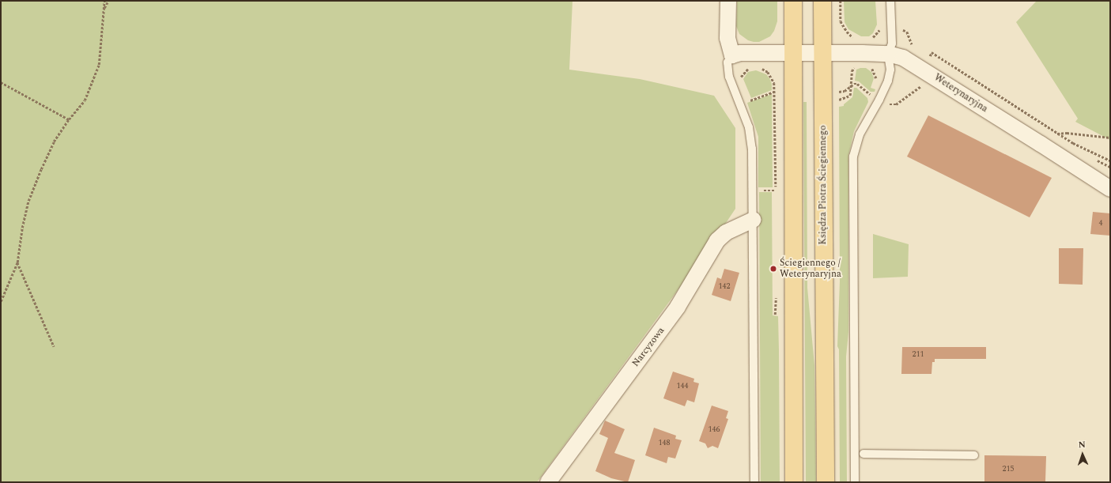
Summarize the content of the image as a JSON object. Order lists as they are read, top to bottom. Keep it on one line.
{"streets":{"main road":["Księdza Piotra Ściegiennego"],"street":["Weterynaryjna","Narcyzowa"]},"crossings":[["Weterynaryjna","Księdza Piotra Ściegiennego"]],"places":["Ściegiennego / Weterynaryjna"],"house_numbers":["4","142","211","144","146","148","215"],"north":"top"}
